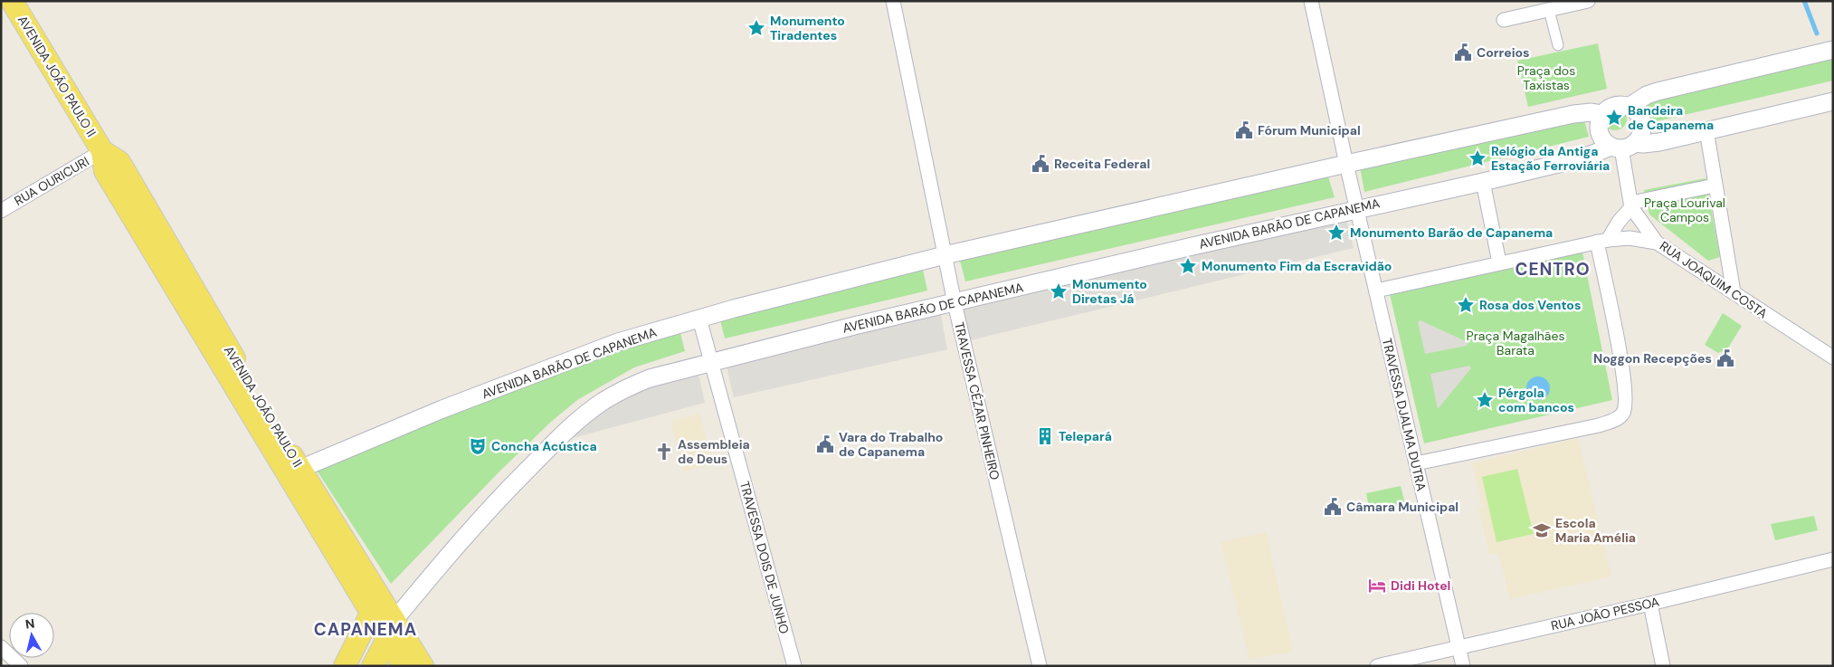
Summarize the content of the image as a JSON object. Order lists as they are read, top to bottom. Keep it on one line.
{"streets":{"main road":["AVENIDA JOÃO PAULO II","AVENIDA BARÃO DE CAPANEMA"],"street":["RUA OURICURI","RUA JOAQUIM COSTA","TRAVESSA CÉZAR PINHEIRO","TRAVESSA DJALMA DUTRA","TRAVESSA DOIS DE JUNHO","RUA JOÃO PESSOA"]},"crossings":[["AVENIDA JOÃO PAULO II","RUA OURICURI"],["AVENIDA JOÃO PAULO II","AVENIDA BARÃO DE CAPANEMA"],["AVENIDA BARÃO DE CAPANEMA","RUA JOAQUIM COSTA"],["AVENIDA BARÃO DE CAPANEMA","TRAVESSA CÉZAR PINHEIRO"],["AVENIDA BARÃO DE CAPANEMA","TRAVESSA DJALMA DUTRA"],["AVENIDA BARÃO DE CAPANEMA","TRAVESSA DOIS DE JUNHO"],["TRAVESSA DJALMA DUTRA","RUA JOÃO PESSOA"]],"districts":["CENTRO","CAPANEMA"],"parks":["Praça dos Taxistas","Praça Lourival Campos","Praça Magalhães Barata"],"places":{"place":["Monumento Tiradentes","Bandeira de Capanema","Relógio da Antiga Estação Ferroviária","Monumento Barão de Capanema","Monumento Fim da Escravidão","Monumento Diretas Já","Rosa dos Ventos","Pérgola com bancos"],"public building":["Correios","Fórum Municipal","Receita Federal","Noggon Recepções","Vara do Trabalho de Capanema","Câmara Municipal"],"building":["Telepará"],"theatre":["Concha Acústica"],"church":["Assembleia de Deus"],"school or university":["Escola Maria Amélia"],"hotel":["Didi Hotel"]},"north":"top"}
